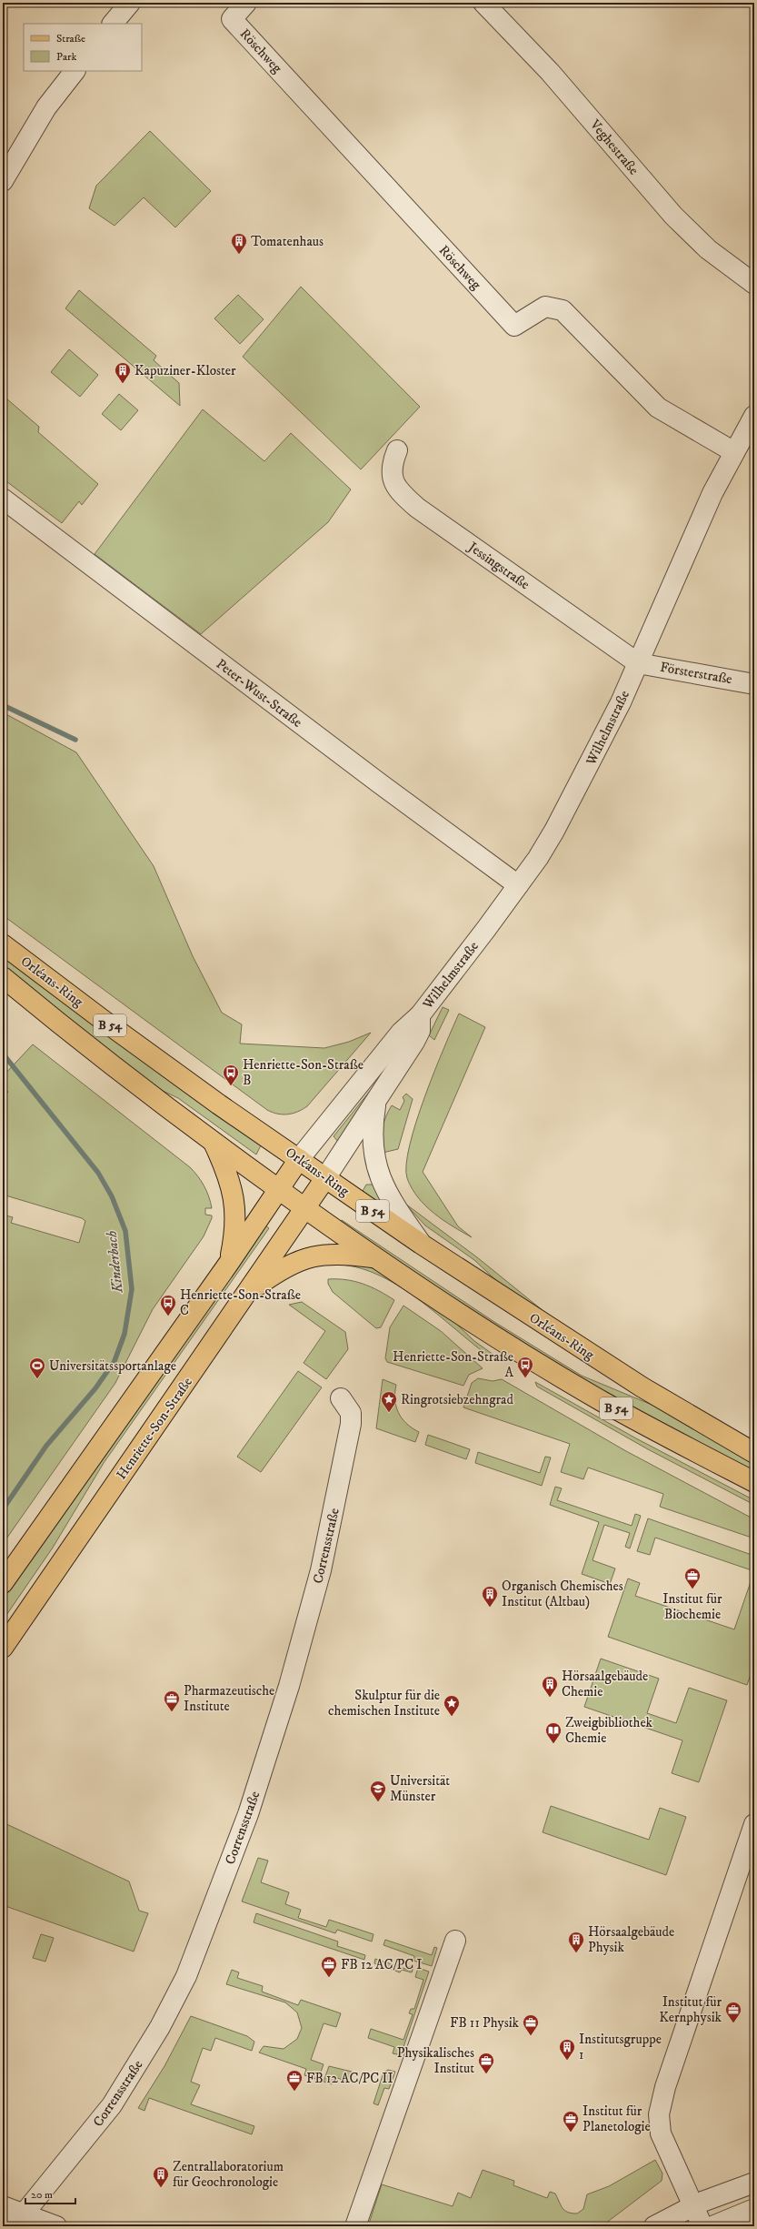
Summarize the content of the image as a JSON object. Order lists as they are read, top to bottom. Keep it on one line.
{"streets":{"main road":["Wilhelmstraße","Orléans-Ring","B 54","Henriette-Son-Straße"],"street":["Röschweg","Veghestraße","Jessingstraße","Försterstraße","Peter-Wust-Straße","Corrensstraße"]},"crossings":[["Röschweg","Wilhelmstraße"],["Jessingstraße","Försterstraße"],["Jessingstraße","Wilhelmstraße"],["Försterstraße","Wilhelmstraße"],["Peter-Wust-Straße","Wilhelmstraße"],["Wilhelmstraße","Orléans-Ring"],["Wilhelmstraße","Henriette-Son-Straße"],["Orléans-Ring","B 54"],["Orléans-Ring","Henriette-Son-Straße"]],"water":["Kinderbach"],"places":{"building":["Tomatenhaus","Kapuziner-Kloster","Organisch Chemisches Institut (Altbau)","Hörsaalgebäude Chemie","Hörsaalgebäude Physik","Institutsgruppe 1","Zentrallaboratorium für Geochronologie"],"bus stop":["Henriette-Son-Straße B","Henriette-Son-Straße C","Henriette-Son-Straße A"],"sports":["Universitätssportanlage"],"place":["Ringrotsiebzehngrad","Skulptur für die chemischen Institute"],"office":["Institut für Biochemie","Pharmazeutische Institute","FB 12 AC/PC I","Institut für Kernphysik","FB 11 Physik","Physikalisches Institut","FB 12 AC/PC II","Institut für Planetologie"],"library":["Zweigbibliothek Chemie"],"school or university":["Universität Münster"]},"legend":["Straße","Park"],"scale_bar":"20 m"}
